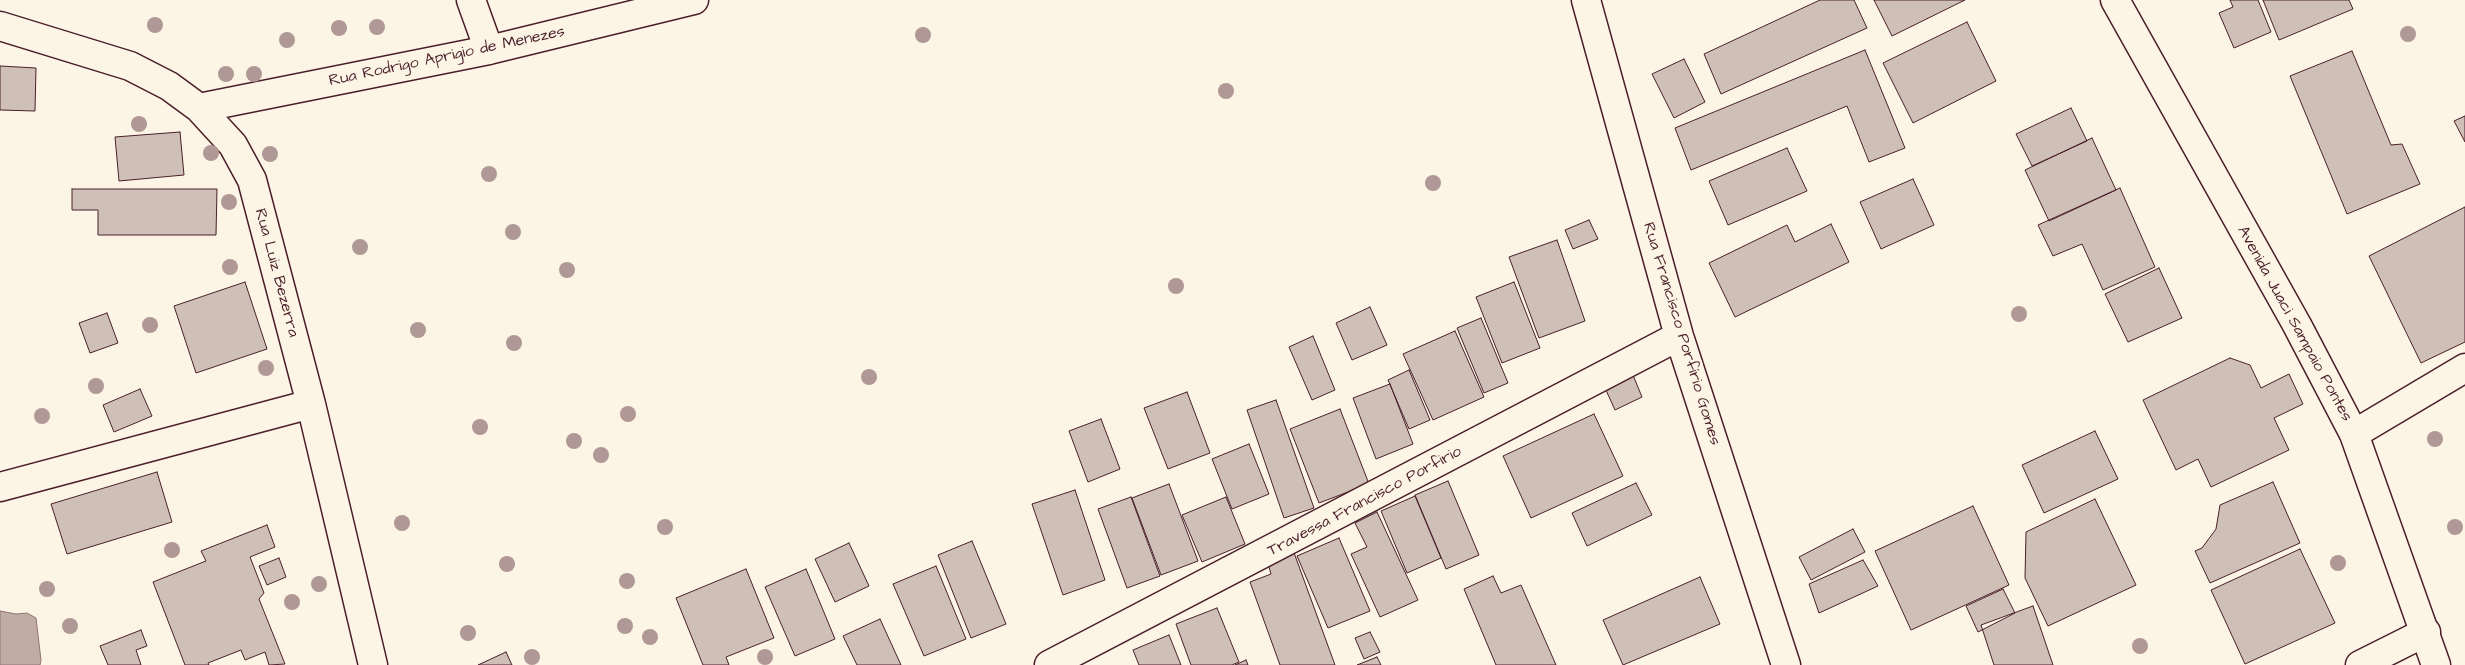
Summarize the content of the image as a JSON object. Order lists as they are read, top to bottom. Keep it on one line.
{"streets":{"street":["Rua Rodrigo Aprigio de Menezes","Rua Luiz Bezerra","Avenida Juaci Sampaio Pontes","Rua Francisco Porfírio Gomes","Travessa Francisco Porfirio"]},"crossings":[["Rua Rodrigo Aprigio de Menezes","Rua Luiz Bezerra"],["Rua Francisco Porfírio Gomes","Travessa Francisco Porfirio"]]}
